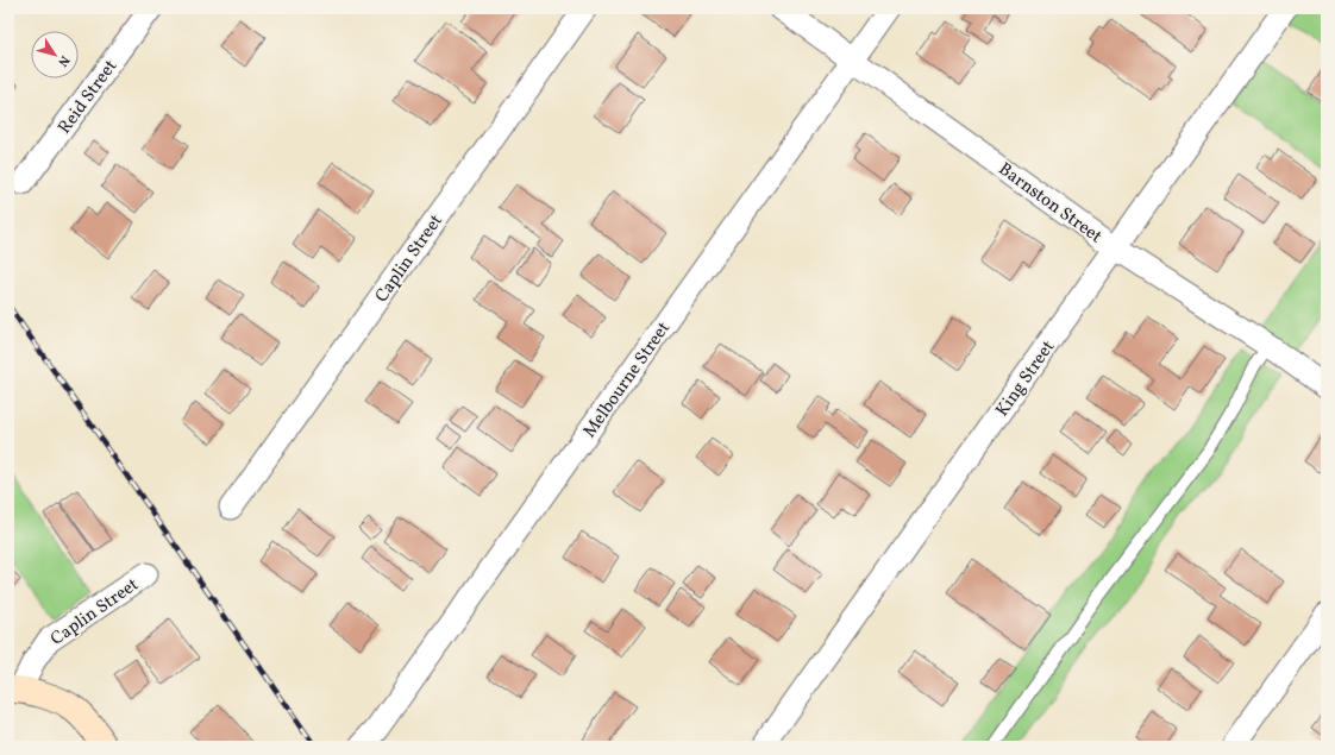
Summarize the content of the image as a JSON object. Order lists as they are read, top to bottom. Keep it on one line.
{"streets":{"street":["Reid Street","Barnston Street","Caplin Street","King Street","Melbourne Street"]},"crossings":[["Barnston Street","King Street"],["Barnston Street","Melbourne Street"]],"north":"bottom right"}
